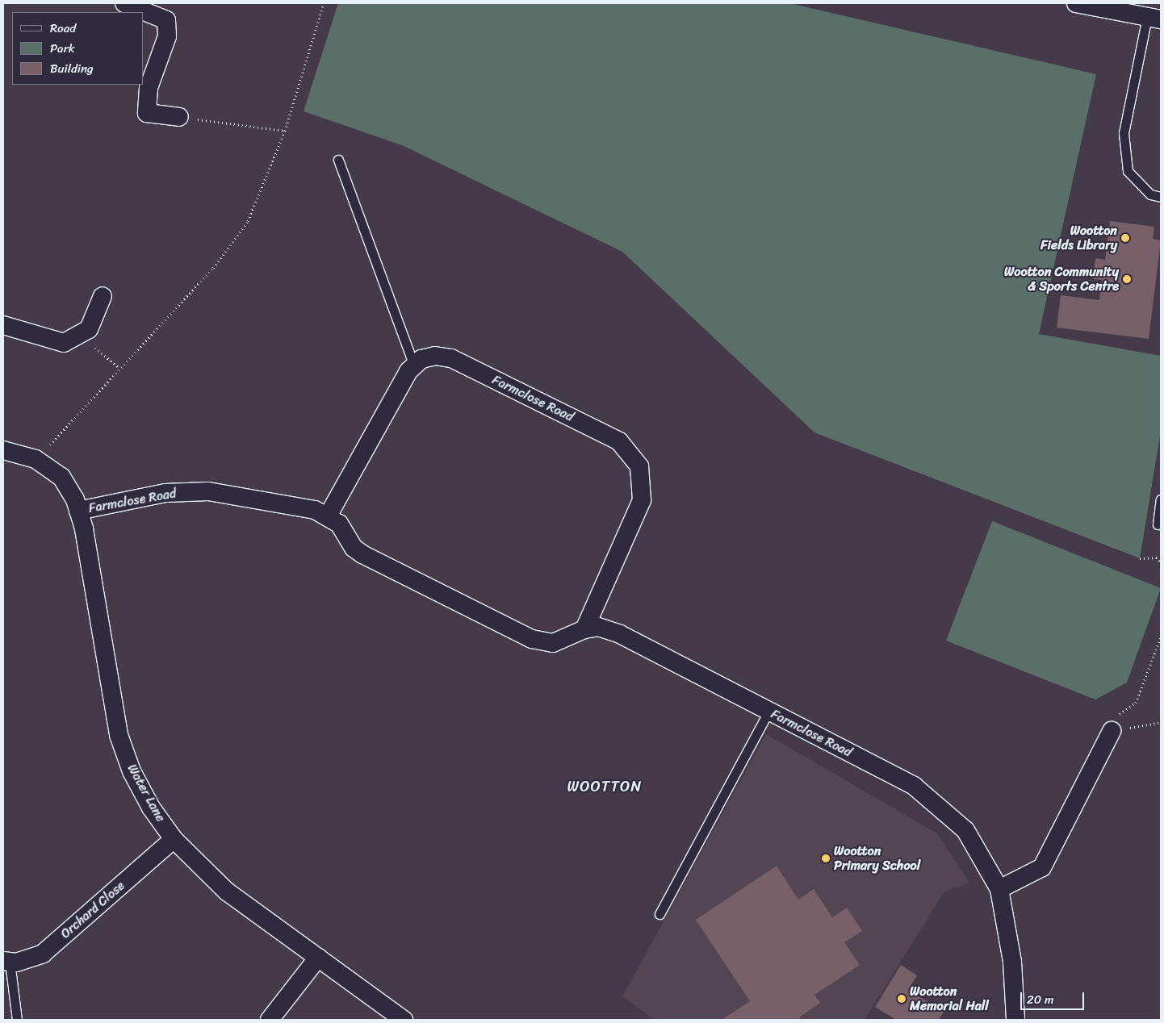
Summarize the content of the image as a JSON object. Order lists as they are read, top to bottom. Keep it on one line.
{"streets":{"street":["Farmclose Road","Water Lane","Orchard Close"]},"crossings":[["Farmclose Road","Water Lane"],["Water Lane","Orchard Close"]],"districts":["WOOTTON"],"places":["Wootton Fields Library","Wootton Community & Sports Centre","Wootton Primary School","Wootton Memorial Hall"],"legend":["Road","Park","Building"],"scale_bar":"20 m"}
